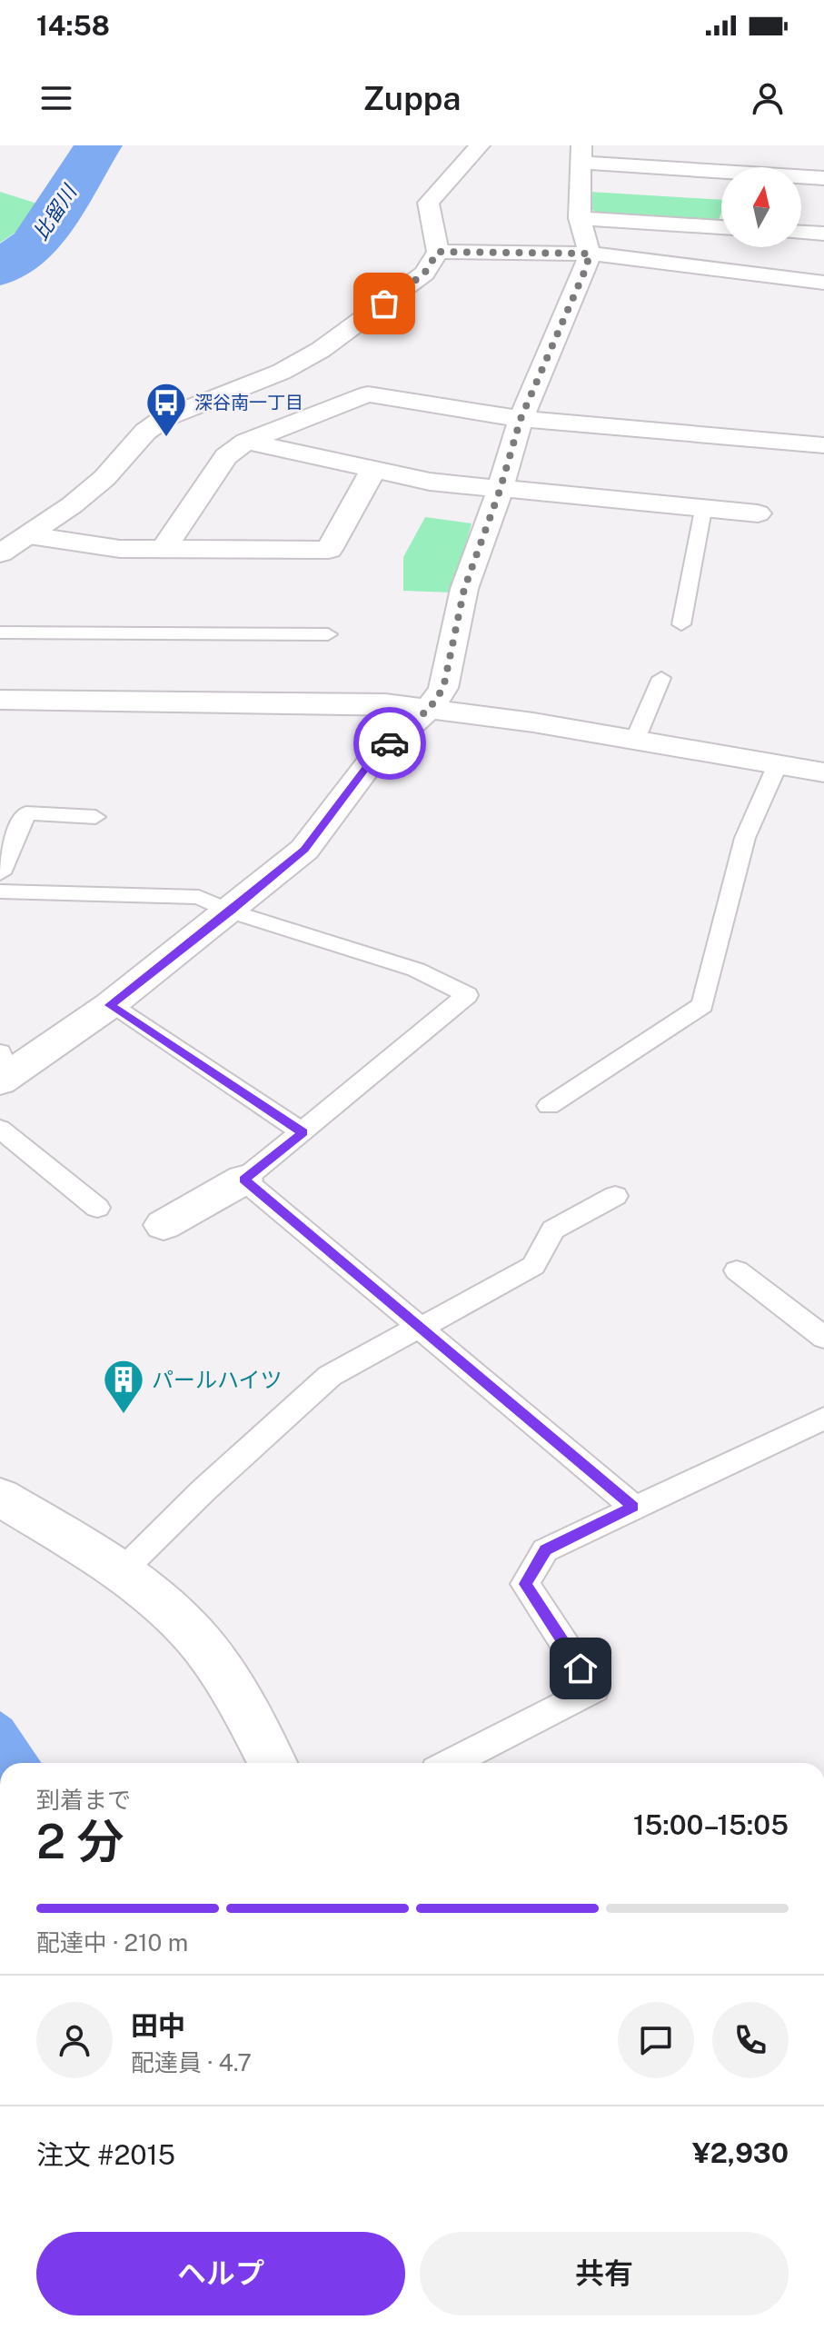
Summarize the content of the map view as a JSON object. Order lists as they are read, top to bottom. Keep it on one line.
{"water":["比留川"],"places":{"bus stop":["深谷南一丁目"],"building":["パールハイツ"]},"north":"top","page":{"status":"14:58","header":"Zuppa","heading":["2 分","到着まで","15:00–15:05"],"panel":["田中","配達員 · 4.7","注文 #2015","¥2,930"],"bar":"配達中 · 210 m","buttons":["ヘルプ","共有"]}}
